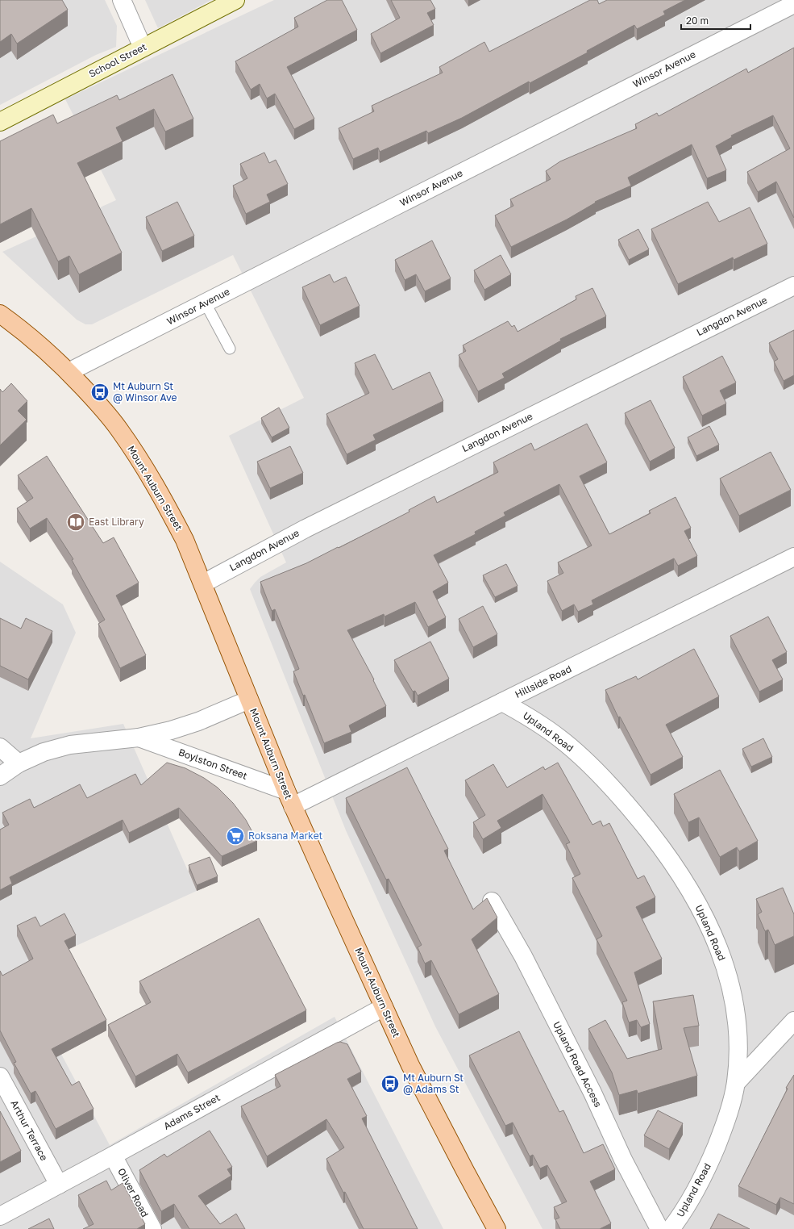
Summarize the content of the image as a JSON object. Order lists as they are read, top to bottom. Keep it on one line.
{"streets":{"main road":["Mount Auburn Street"],"street":["School Street","Winsor Avenue","Langdon Avenue","Hillside Road","Upland Road","Boylston Street","Upland Road Access","Adams Street","Arthur Terrace","Oliver Road"]},"crossings":[["Winsor Avenue","Mount Auburn Street"],["Langdon Avenue","Mount Auburn Street"],["Mount Auburn Street","Hillside Road"],["Mount Auburn Street","Boylston Street"],["Mount Auburn Street","Adams Street"],["Hillside Road","Upland Road"],["Hillside Road","Boylston Street"],["Adams Street","Arthur Terrace"],["Adams Street","Oliver Road"]],"places":{"bus stop":["Mt Auburn St @ Winsor Ave","Mt Auburn St @ Adams St"],"library":["East Library"],"supermarket":["Roksana Market"]},"scale_bar":"20 m"}
